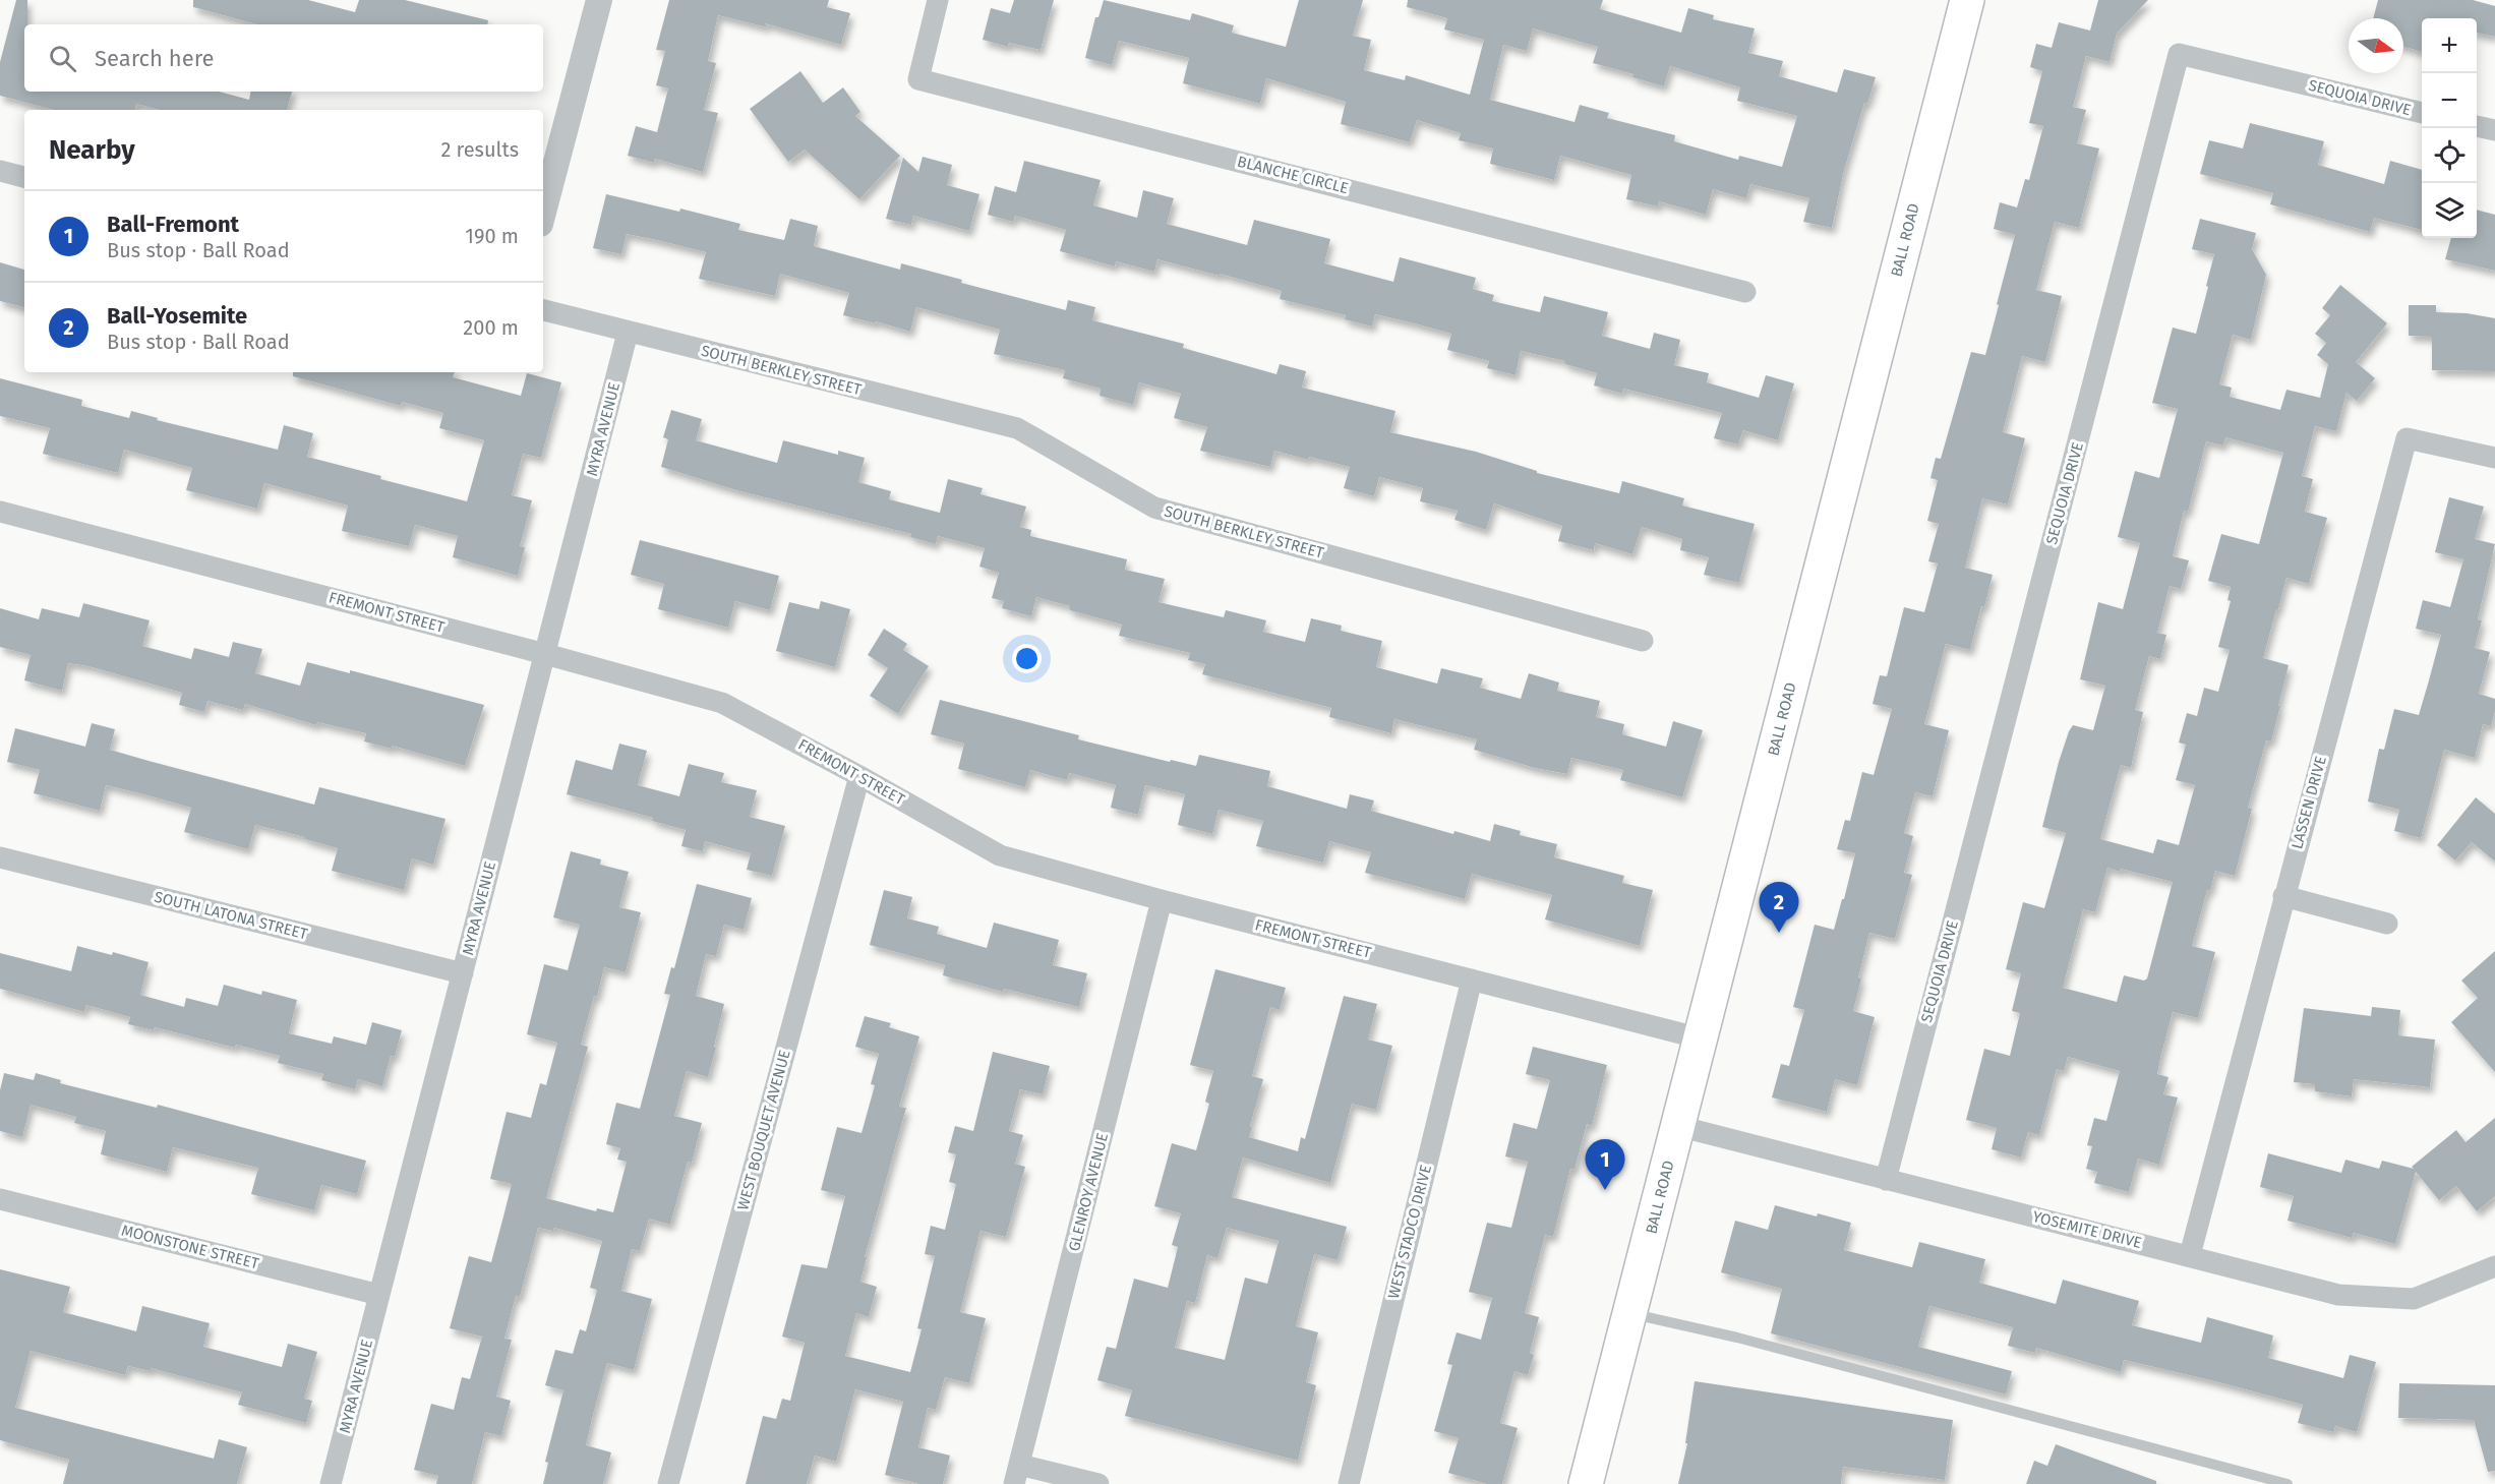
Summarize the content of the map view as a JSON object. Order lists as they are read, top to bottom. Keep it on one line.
{"streets":{"main road":["BALL ROAD"],"street":["SEQUOIA DRIVE","BLANCHE CIRCLE","SOUTH BERKLEY STREET","MYRA AVENUE","FREMONT STREET","LASSEN DRIVE","SOUTH LATONA STREET","WEST BOUQUET AVENUE","GLENROY AVENUE","YOSEMITE DRIVE","WEST STADCO DRIVE","MOONSTONE STREET"]},"crossings":[["SEQUOIA DRIVE","YOSEMITE DRIVE"],["BALL ROAD","FREMONT STREET"],["BALL ROAD","YOSEMITE DRIVE"],["SOUTH BERKLEY STREET","MYRA AVENUE"],["MYRA AVENUE","FREMONT STREET"],["MYRA AVENUE","SOUTH LATONA STREET"],["MYRA AVENUE","MOONSTONE STREET"],["FREMONT STREET","WEST BOUQUET AVENUE"],["FREMONT STREET","GLENROY AVENUE"],["FREMONT STREET","WEST STADCO DRIVE"],["LASSEN DRIVE","YOSEMITE DRIVE"]],"north":"right","page":{"map_buttons":["+","−"],"search":"Search here","heading":["Nearby","2 results"],"list":[{"mark":"1","name":"Ball-Fremont","note":"Bus stop · Ball Road","value":"190 m"},{"mark":"2","name":"Ball-Yosemite","note":"Bus stop · Ball Road","value":"200 m"}],"pins":["2","1"]}}
